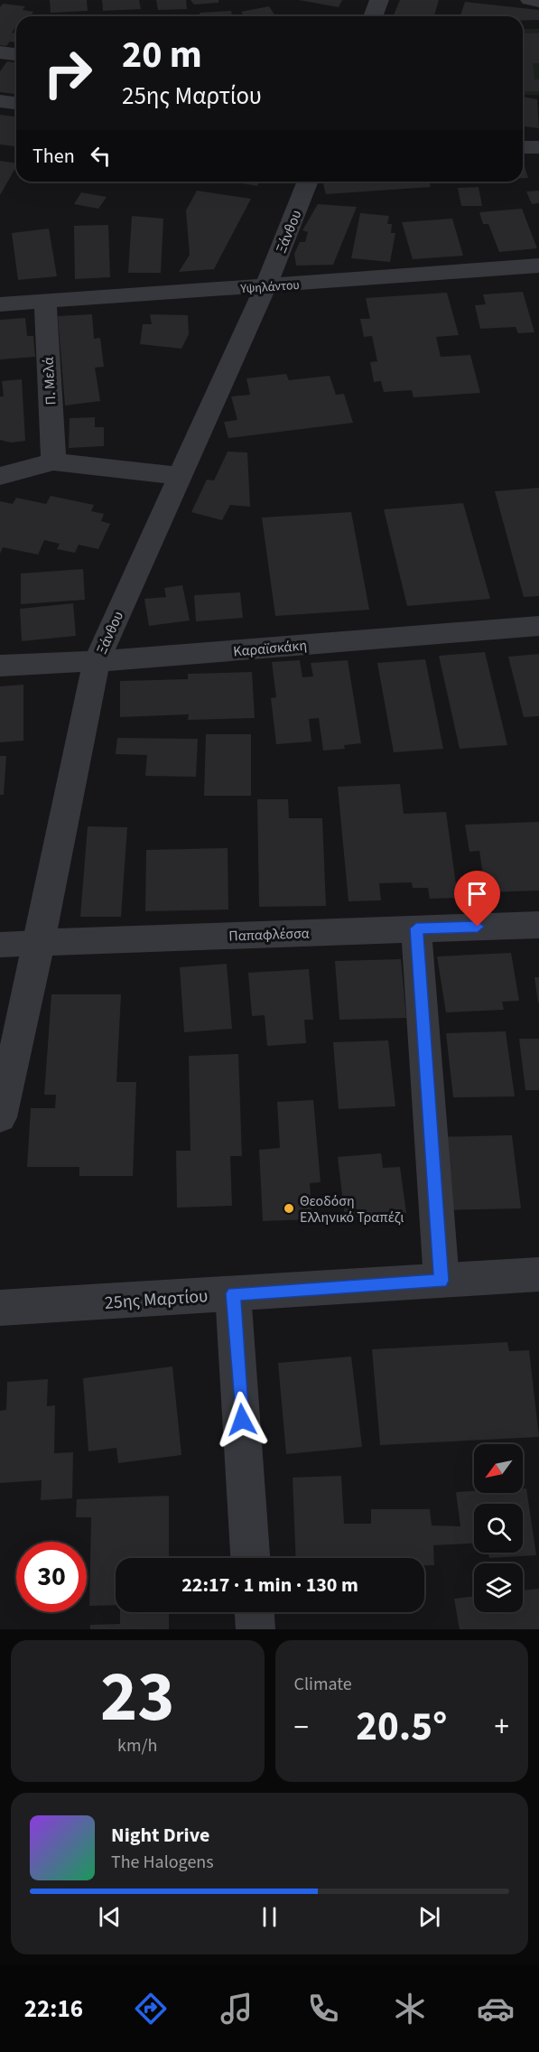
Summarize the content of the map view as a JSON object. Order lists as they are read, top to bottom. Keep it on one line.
{"streets":{"street":["Ξάνθου","Υψηλάντου","Π. Μελά","Καραϊσκάκη","Παπαφλέσσα","25ης Μαρτίου"]},"crossings":[["Ξάνθου","Υψηλάντου"],["Ξάνθου","Καραϊσκάκη"],["Ξάνθου","Παπαφλέσσα"],["Υψηλάντου","Π. Μελά"]],"places":["Θεοδόση Ελληνικό Τραπέζι"],"north":"bottom left","page":{"turn":["20 m","25ης Μαρτίου"],"then":"Then","limit":"30","trip":"22:17 · 1 min · 130 m","tile":[["23","km/h"],"Climate"],"heat":["−","20.5°","+"],"song":["Night Drive","The Halogens"],"tabs":"22:16"}}
